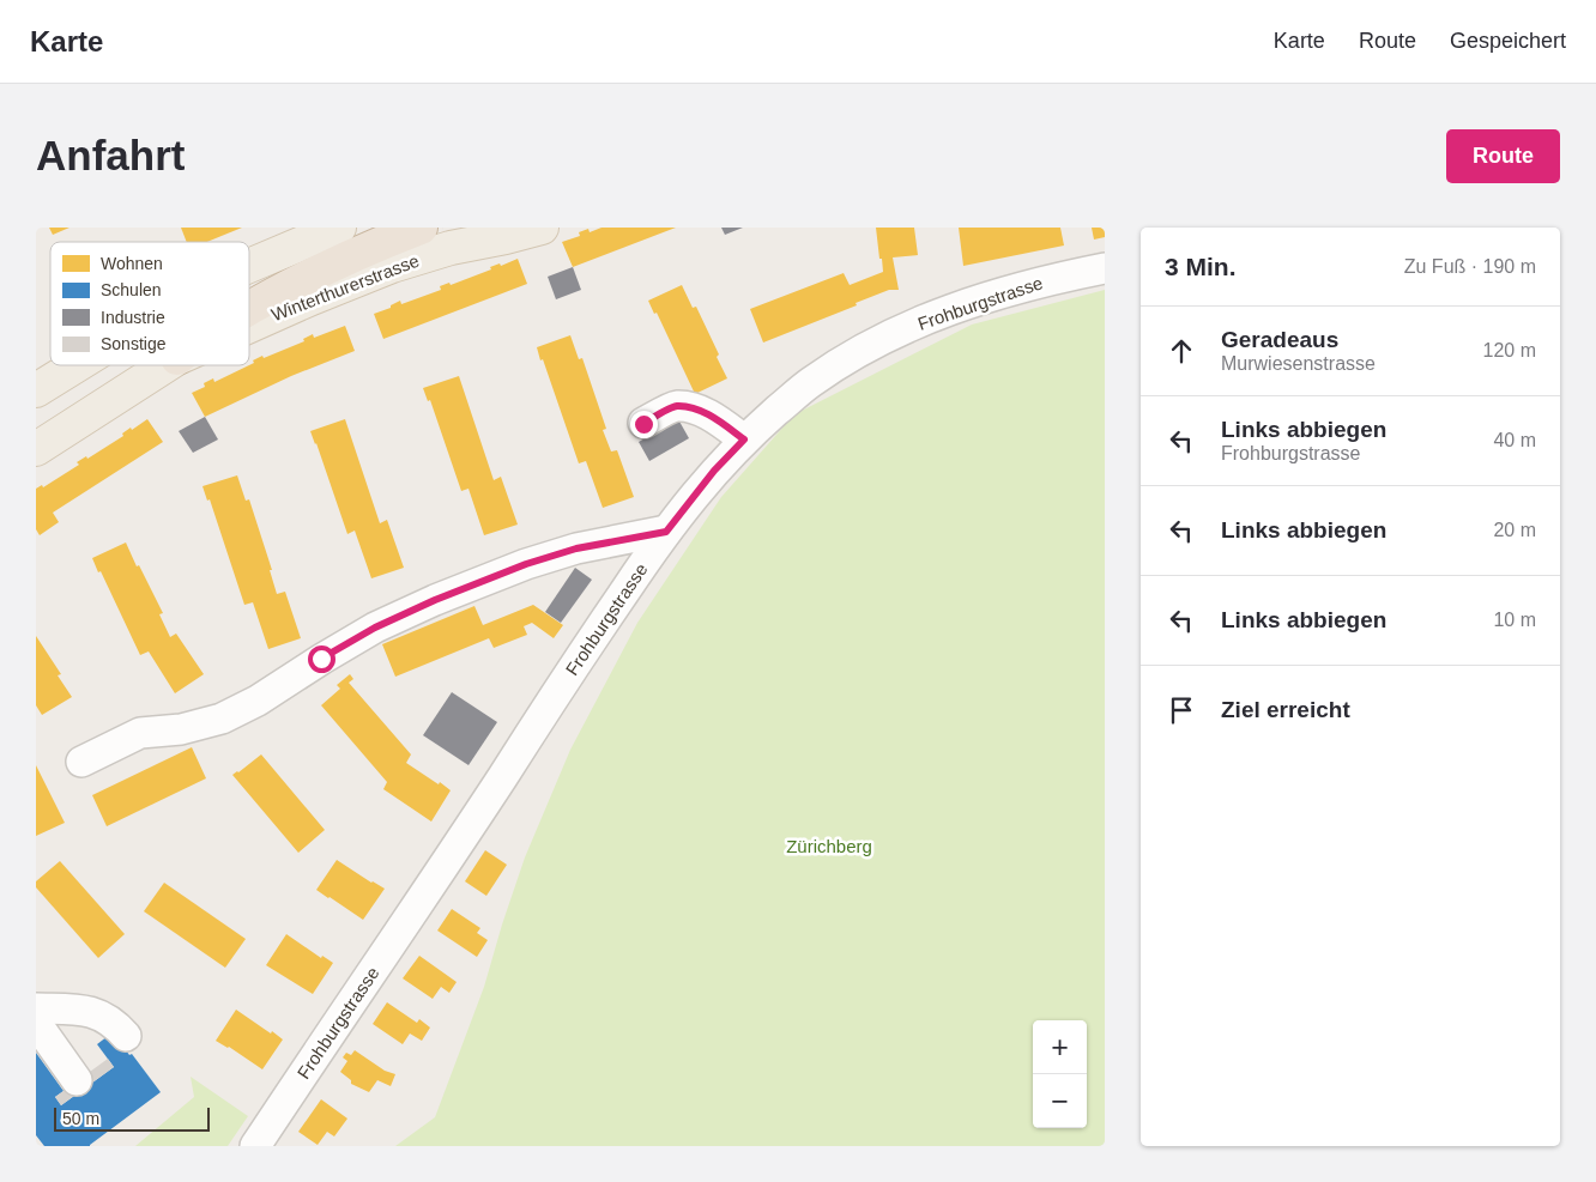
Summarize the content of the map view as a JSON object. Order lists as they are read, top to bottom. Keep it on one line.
{"streets":{"main road":["Winterthurerstrasse"],"street":["Frohburgstrasse"]},"parks":["Zürichberg"],"legend":["Wohnen","Schulen","Industrie","Sonstige"],"scale_bar":"50 m","page":{"header":"Karte","nav":["Karte","Route","Gespeichert"],"buttons":"Route","title":"Anfahrt","heading":["3 Min.","Zu Fuß · 190 m"],"list":[["Geradeaus","Murwiesenstrasse","120 m"],["Links abbiegen","Frohburgstrasse","40 m"],["Links abbiegen","20 m"],["Links abbiegen","10 m"],"Ziel erreicht"],"map_buttons":["+","−"],"scale":"50 m"}}
